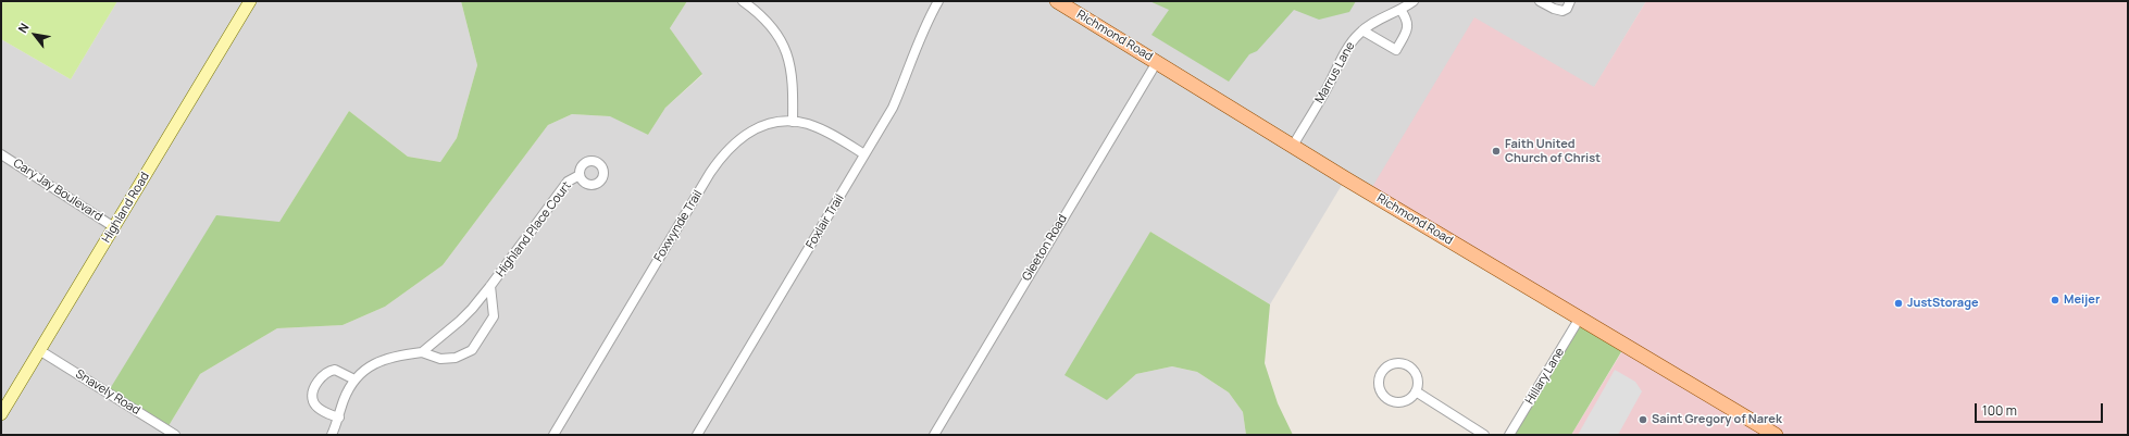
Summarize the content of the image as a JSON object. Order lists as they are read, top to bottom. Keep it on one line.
{"streets":{"main road":["Richmond Road"],"street":["Marrus Lane","Cary Jay Boulevard","Highland Road","Foxlair Trail","Foxwynde Trail","Highland Place Court","Gleeton Road","Hillary Lane","Snavely Road"]},"crossings":[["Richmond Road","Marrus Lane"],["Richmond Road","Gleeton Road"],["Richmond Road","Hillary Lane"],["Cary Jay Boulevard","Highland Road"],["Highland Road","Snavely Road"],["Foxlair Trail","Foxwynde Trail"]],"places":["Faith United Church of Christ","Meijer","JustStorage","Saint Gregory of Narek"],"scale_bar":"100 m","north":"top left"}
